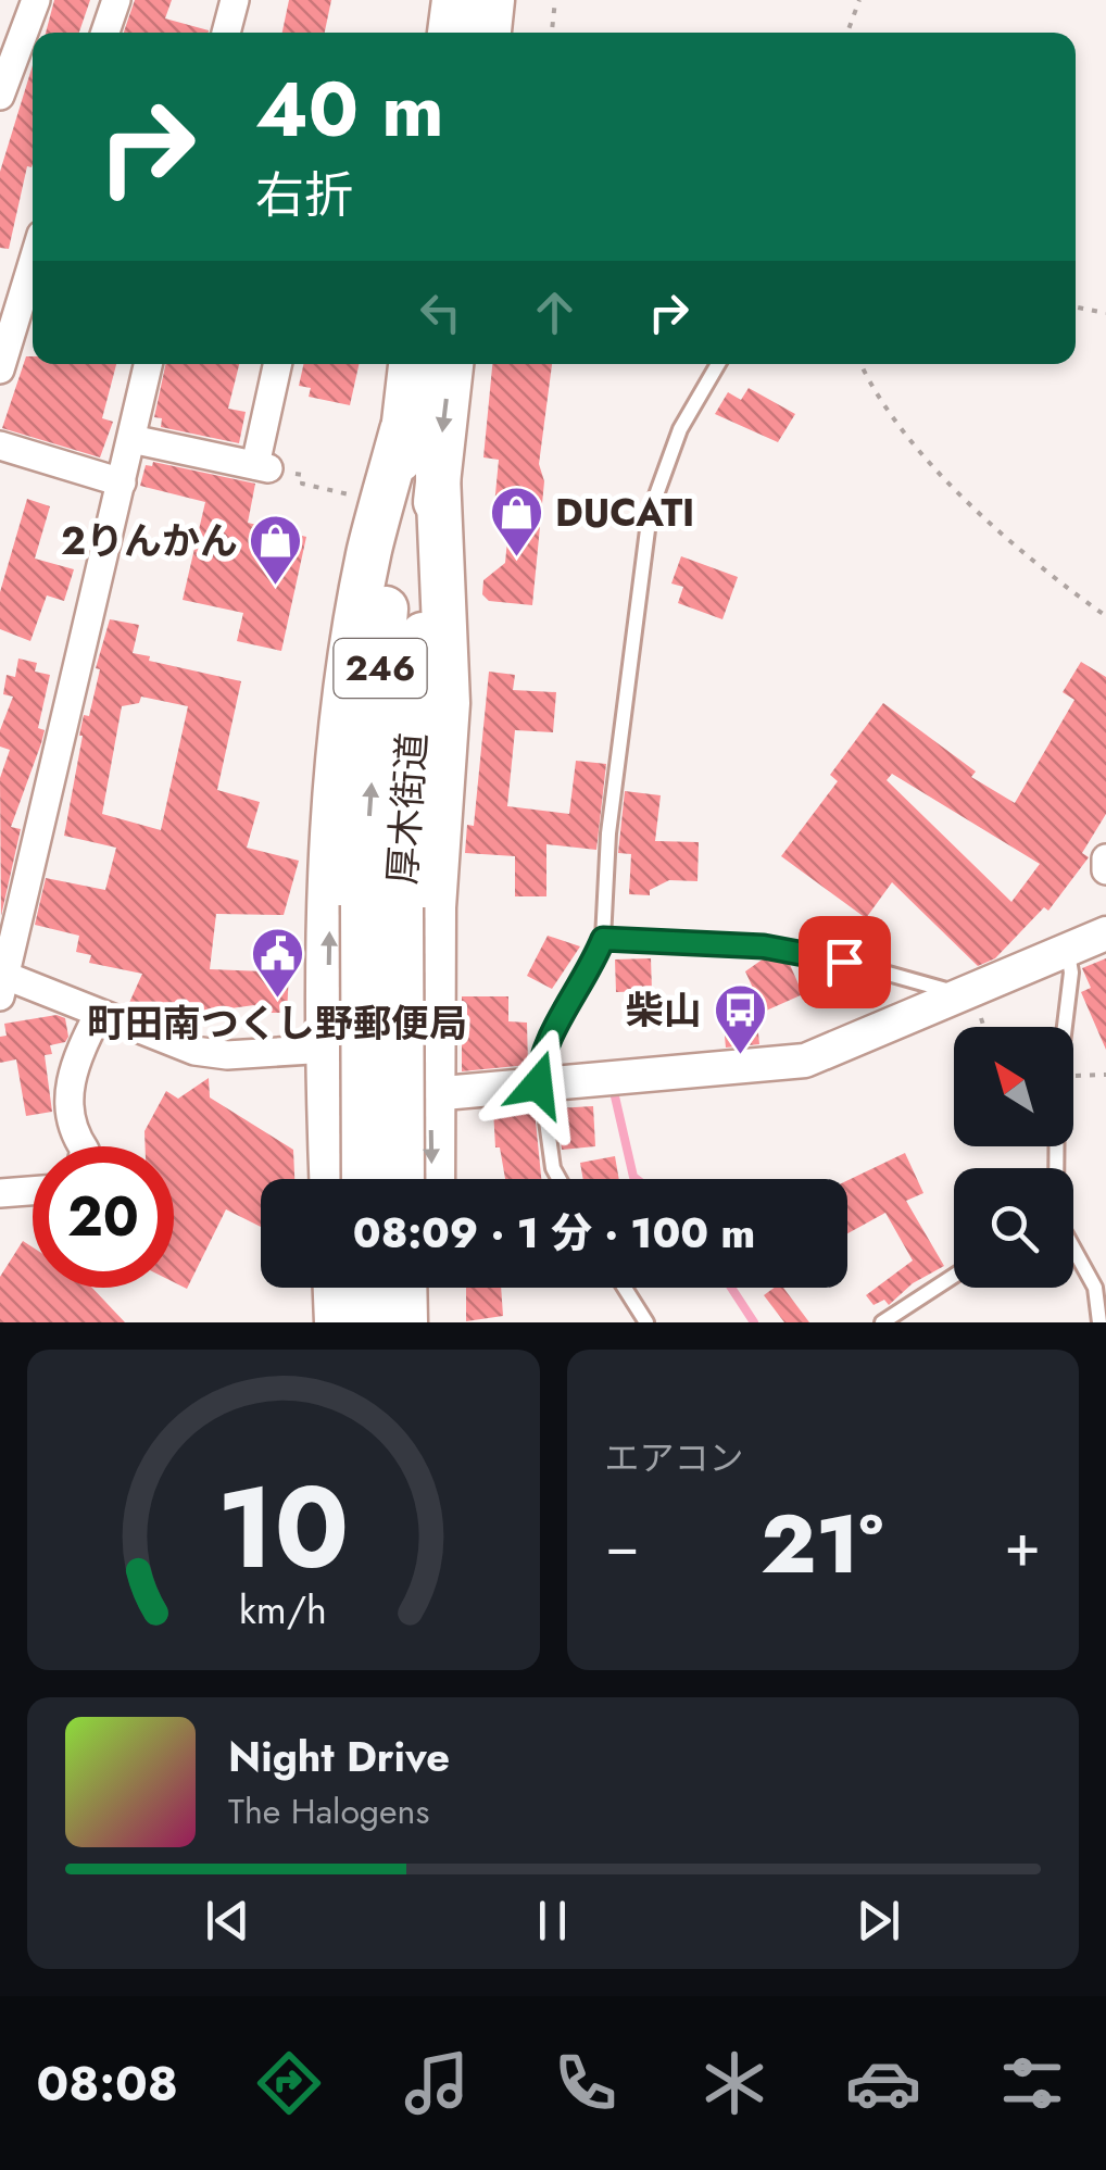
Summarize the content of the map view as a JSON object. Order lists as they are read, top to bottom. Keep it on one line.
{"streets":{"highway":["246","厚木街道"]},"places":{"shop":["DUCATI","2りんかん"],"public building":["町田南つくし野郵便局"],"bus stop":["柴山"]},"north":"top left","page":{"turn":["40 m","右折"],"limit":"20","trip":"08:09 · 1 分 · 100 m","tile":"エアコン","heat":["−","21°","+"],"song":["Night Drive","The Halogens"],"tabs":"08:08","gauge":["10","km/h"]}}
